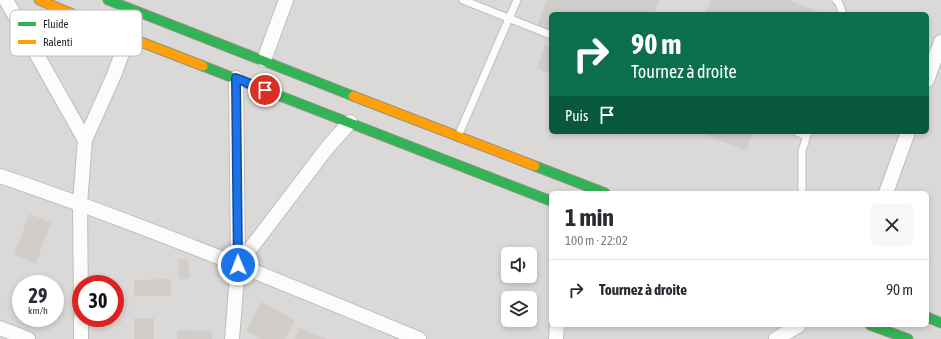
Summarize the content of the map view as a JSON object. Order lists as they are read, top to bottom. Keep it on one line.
{"legend":["Fluide","Ralenti"],"page":{"turn":["90 m","Tournez à droite"],"then":"Puis","heading":["1 min","100 m · 22:02"],"list":[{"name":"Tournez à droite","value":"90 m"}],"speed":"29 km/h","limit":"30"}}
